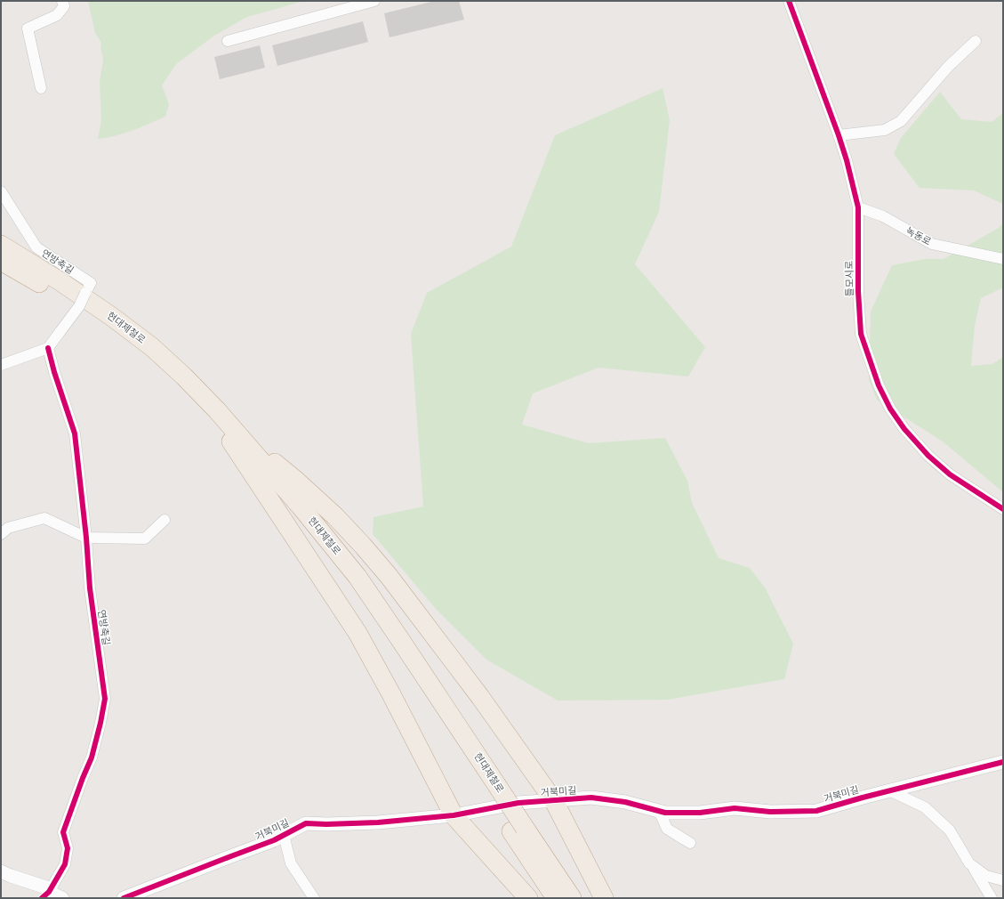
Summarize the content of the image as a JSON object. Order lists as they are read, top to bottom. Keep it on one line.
{"streets":{"highway":["현대제철로"],"street":["녹동로","연방축길","틀모시로","거북미길"]},"crossings":[["녹동로","틀모시로"]]}
